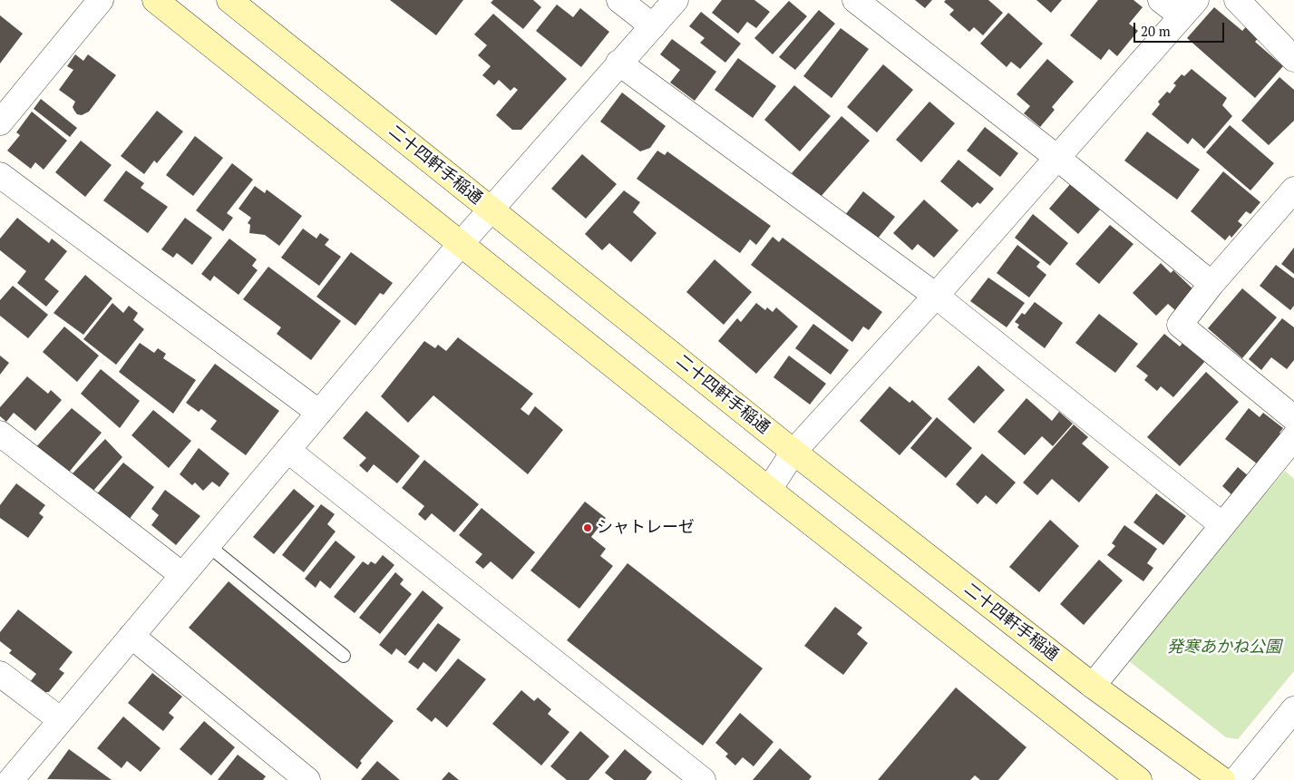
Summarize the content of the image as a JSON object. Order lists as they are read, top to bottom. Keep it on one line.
{"streets":{"street":["二十四軒手稲通"]},"parks":["発寒あかね公園"],"places":["シャトレーゼ"],"scale_bar":"20 m"}
